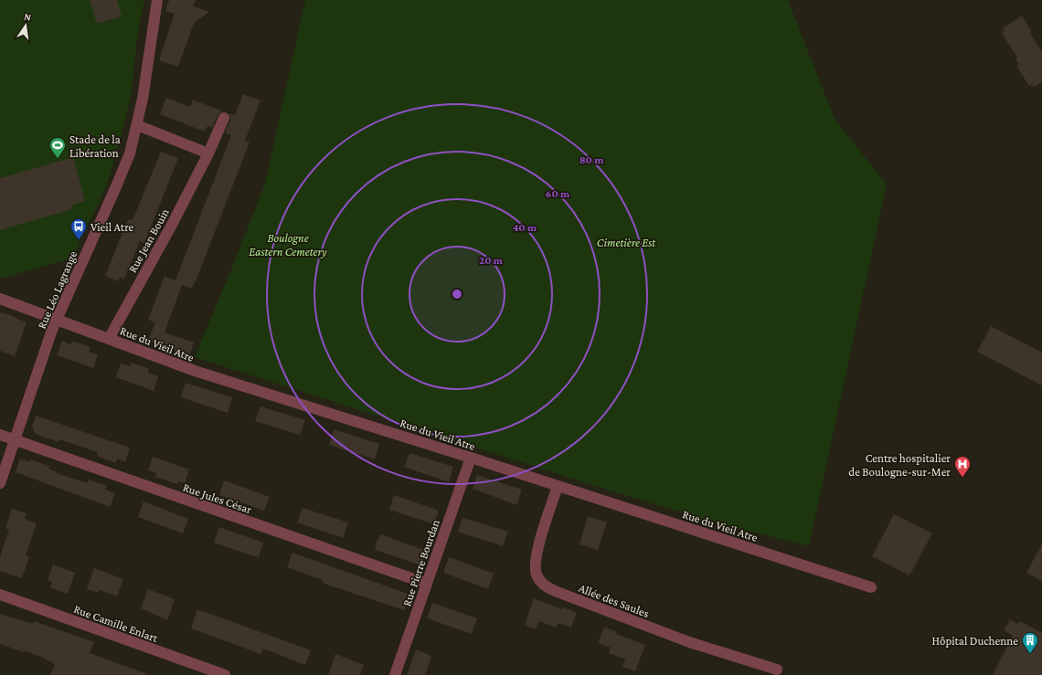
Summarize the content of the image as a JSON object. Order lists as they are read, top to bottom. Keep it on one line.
{"streets":{"street":["Rue Jean Bouin","Rue Léo Lagrange","Rue du Vieil Atre","Rue Jules César","Rue Pierre Bourdan","Allée des Saules","Rue Camille Enlart"]},"crossings":[["Rue Jean Bouin","Rue du Vieil Atre"],["Rue Léo Lagrange","Rue du Vieil Atre"],["Rue Léo Lagrange","Rue Jules César"],["Rue du Vieil Atre","Rue Pierre Bourdan"],["Rue du Vieil Atre","Allée des Saules"],["Rue Jules César","Rue Pierre Bourdan"]],"parks":["Boulogne Eastern Cemetery","Cimetière Est"],"places":{"sports":["Stade de la Libération"],"bus stop":["Vieil Atre"],"hospital":["Centre hospitalier de Boulogne-sur-Mer"],"building":["Hôpital Duchenne"]},"north":"top","rings":["80 m","60 m","40 m","20 m"]}
